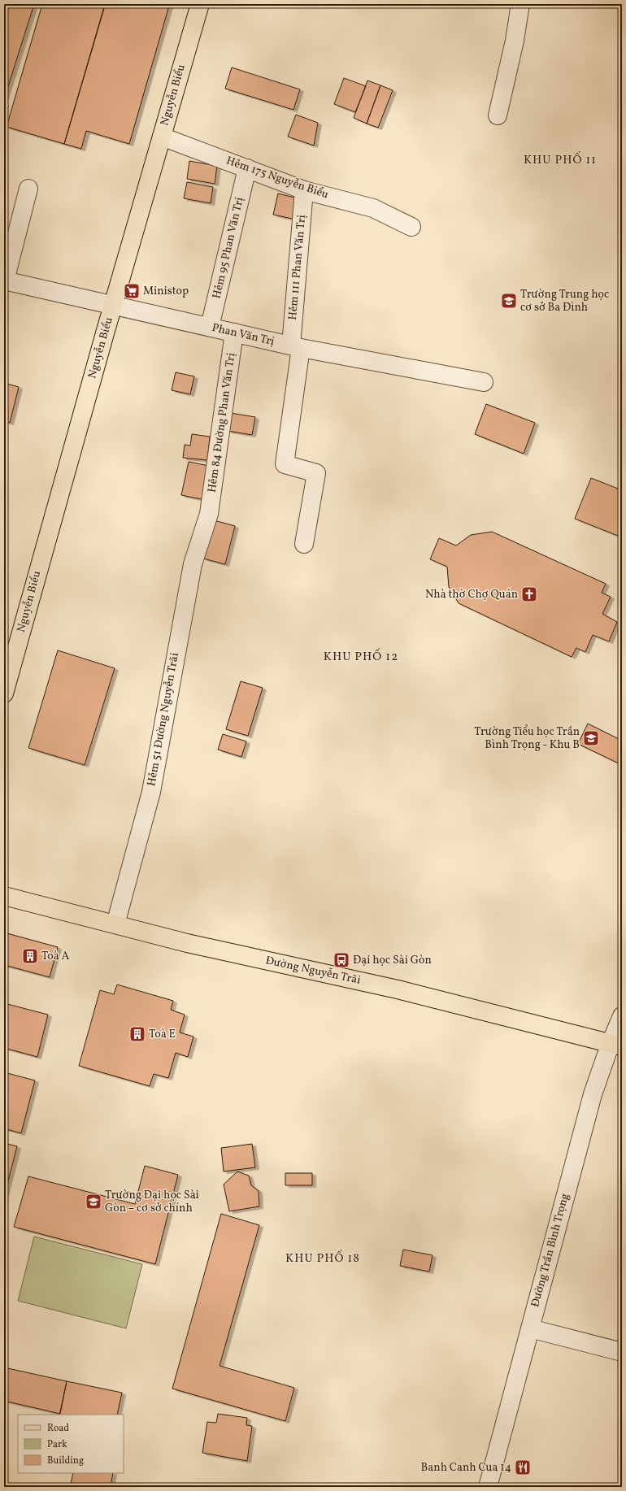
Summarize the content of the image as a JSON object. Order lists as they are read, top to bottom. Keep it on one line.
{"streets":{"main road":["Nguyễn Biểu","Đường Nguyễn Trãi"],"street":["Hẻm 175 Nguyễn Biểu","Hẻm 95 Phan Văn Trị","Hẻm 111 Phan Văn Trị","Phan Văn Trị","Hẻm 84 Đường Phan Văn Trị","Hẻm 51 Đường Nguyễn Trãi","Đường Trần Bình Trọng"]},"crossings":[["Nguyễn Biểu","Hẻm 175 Nguyễn Biểu"],["Nguyễn Biểu","Phan Văn Trị"],["Hẻm 175 Nguyễn Biểu","Hẻm 95 Phan Văn Trị"],["Hẻm 175 Nguyễn Biểu","Hẻm 111 Phan Văn Trị"],["Hẻm 95 Phan Văn Trị","Phan Văn Trị"],["Hẻm 111 Phan Văn Trị","Phan Văn Trị"],["Phan Văn Trị","Hẻm 84 Đường Phan Văn Trị"],["Hẻm 84 Đường Phan Văn Trị","Hẻm 51 Đường Nguyễn Trãi"],["Hẻm 51 Đường Nguyễn Trãi","Đường Nguyễn Trãi"],["Đường Nguyễn Trãi","Đường Trần Bình Trọng"]],"districts":["KHU PHỐ 11","KHU PHỐ 12","KHU PHỐ 18"],"places":{"supermarket":["Ministop"],"school or university":["Trường Trung học cơ sở Ba Đình","Trường Tiểu học Trần Bình Trọng - Khu B","Trường Đại học Sài Gòn – cơ sở chính"],"church":["Nhà thờ Chợ Quán"],"building":["Toà A","Toà E"],"bus stop":["Đại học Sài Gòn"],"restaurant":["Banh Canh Cua 14"]},"legend":["Road","Park","Building"]}
